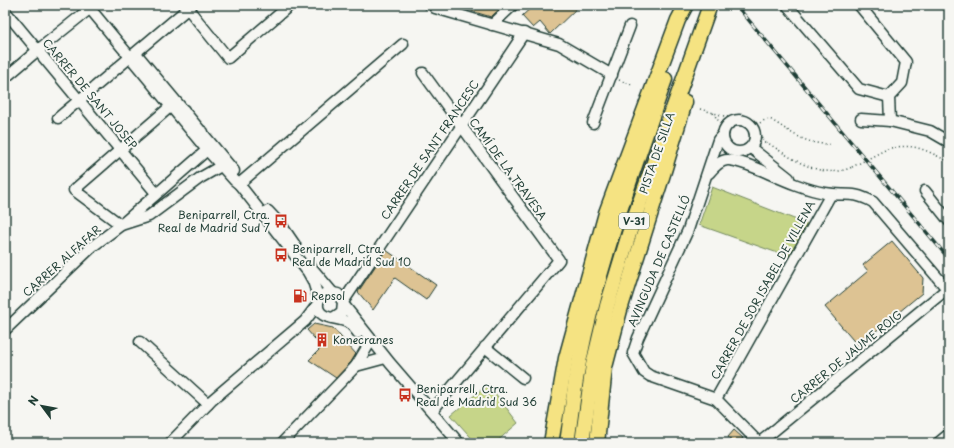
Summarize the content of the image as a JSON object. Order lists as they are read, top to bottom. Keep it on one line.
{"streets":{"highway":["PISTA DE SILLA","V-31"],"street":["CARRER DE SANT JOSEP","CARRER DE SANT FRANCESC","CAMÍ DE LA TRAVESA","CARRER ALFAFAR","AVINGUDA DE CASTELLÓ","CARRER DE SOR ISABEL DE VILLENA","CARRER DE JAUME ROIG"]},"crossings":[["CARRER DE SANT FRANCESC","CAMÍ DE LA TRAVESA"],["AVINGUDA DE CASTELLÓ","CARRER DE SOR ISABEL DE VILLENA"]],"places":{"bus stop":["Beniparrell, Ctra. Real de Madrid Sud 7","Beniparrell, Ctra. Real de Madrid Sud 10","Beniparrell, Ctra. Real de Madrid Sud 36"],"fuel station":["Repsol"],"building":["Konecranes"]},"north":"top left"}
